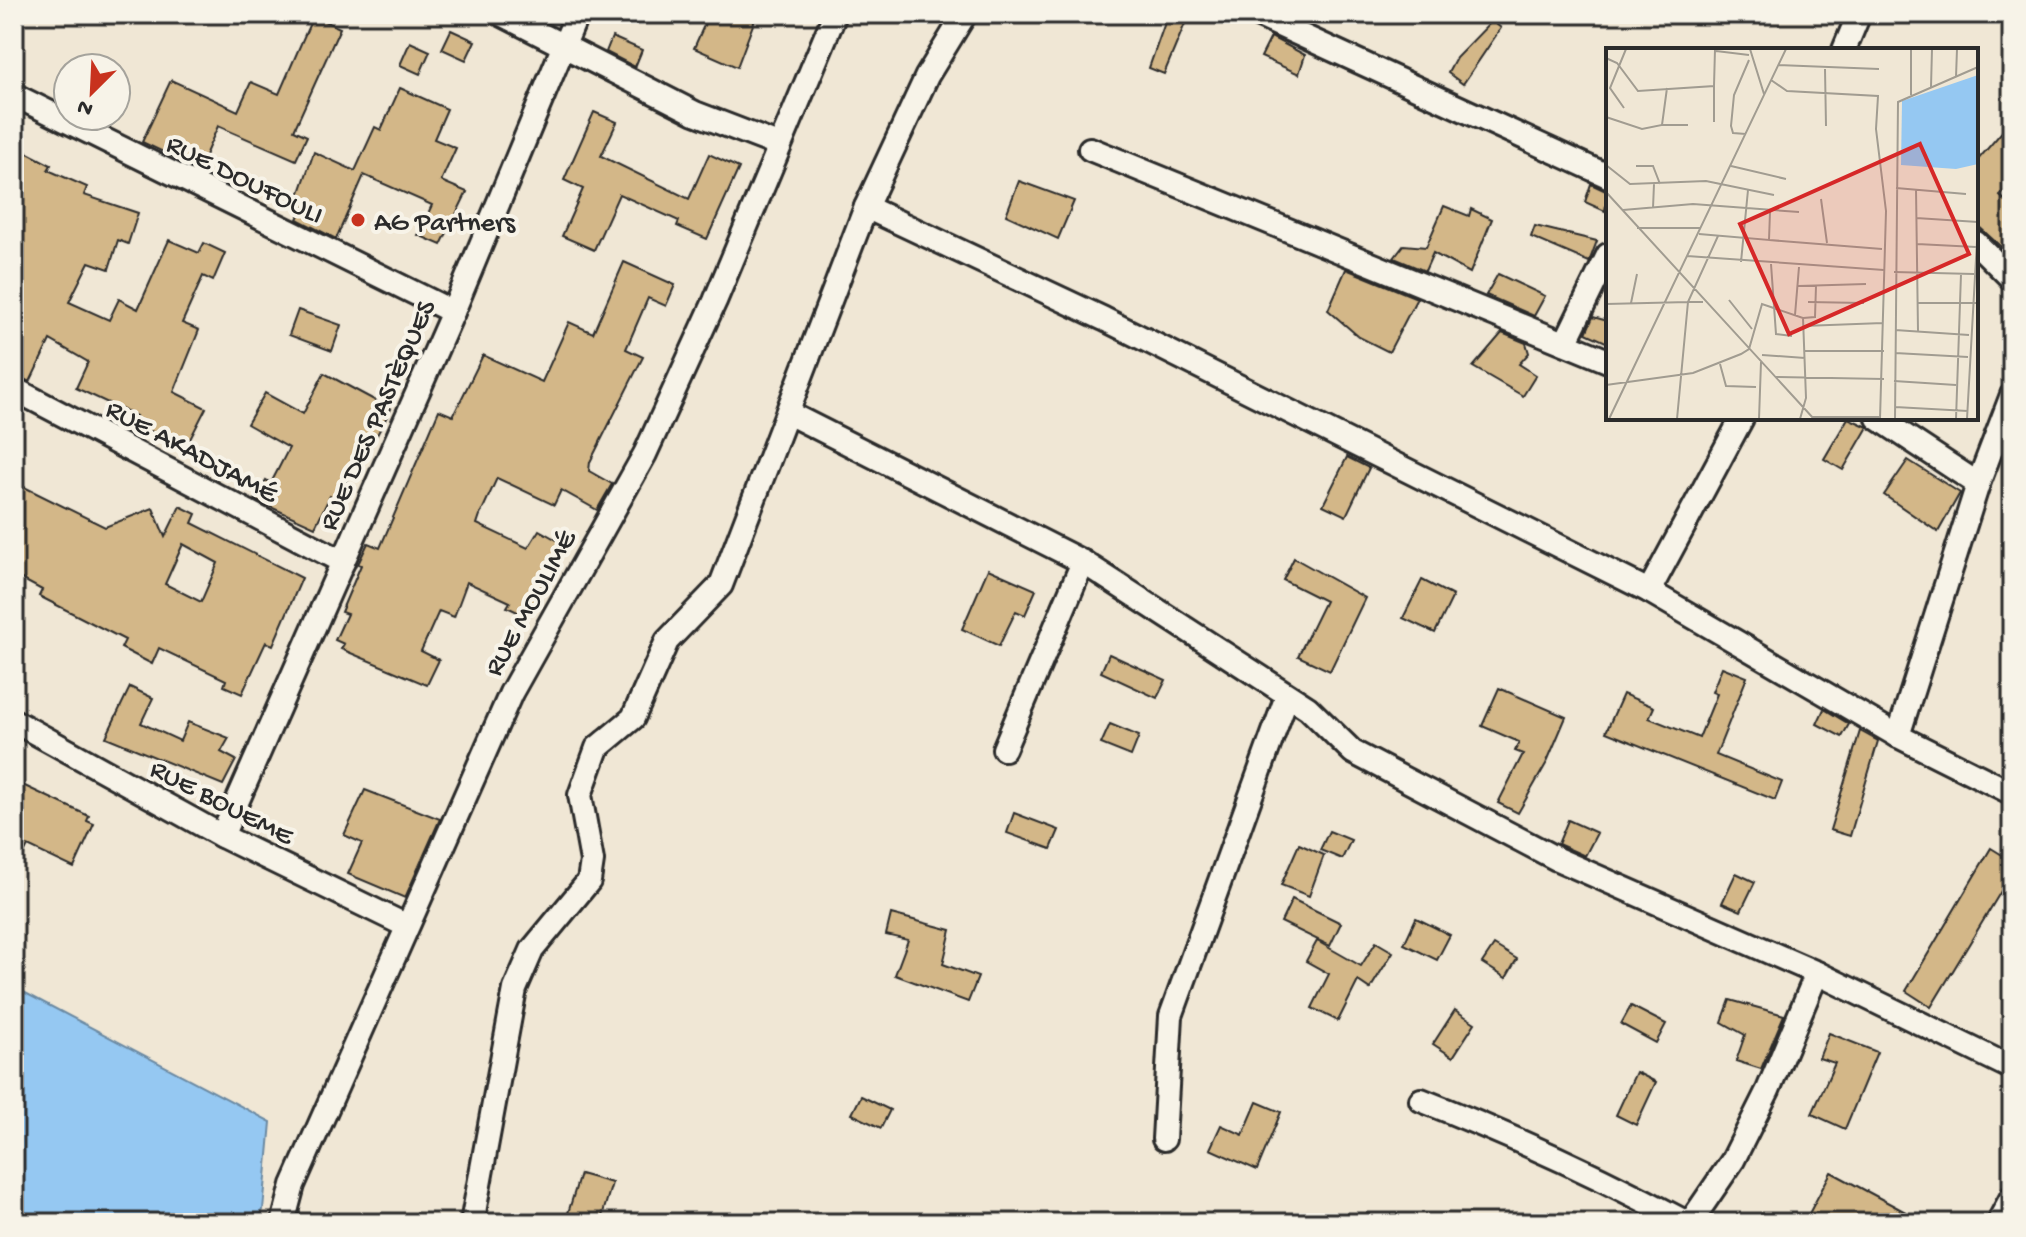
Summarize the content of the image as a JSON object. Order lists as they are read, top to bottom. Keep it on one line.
{"streets":{"street":["RUE DOUFOULI","RUE DES PASTÈQUES","RUE AKADJAMÉ","RUE MOULIMÉ","RUE BOUEME"]},"crossings":[["RUE DOUFOULI","RUE DES PASTÈQUES"],["RUE DES PASTÈQUES","RUE AKADJAMÉ"],["RUE DES PASTÈQUES","RUE BOUEME"],["RUE MOULIMÉ","RUE BOUEME"]],"places":["AG Partners"],"north":"bottom left"}
